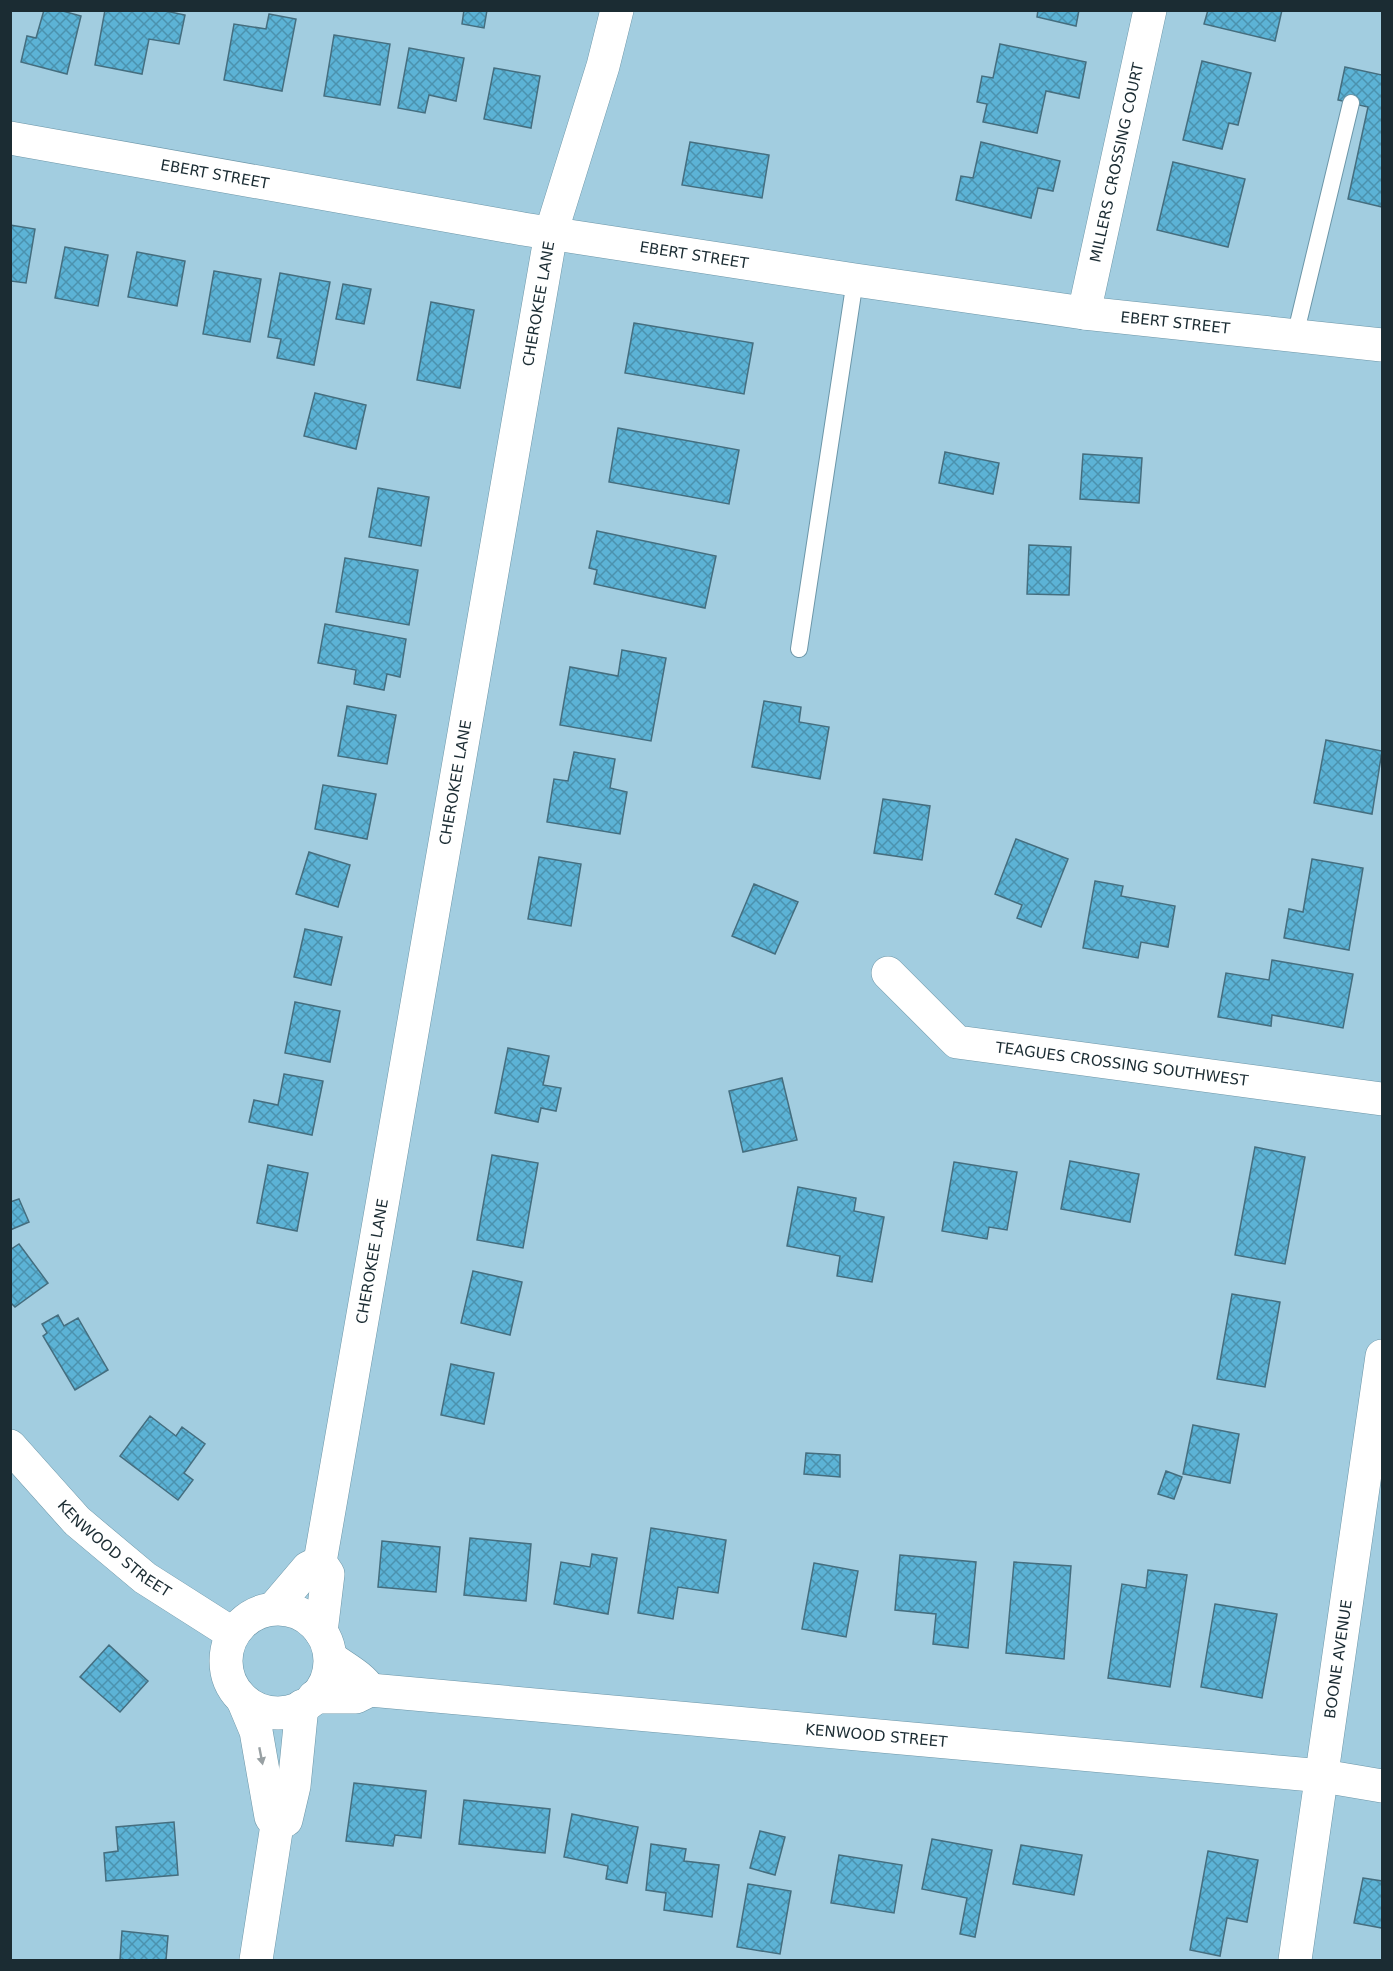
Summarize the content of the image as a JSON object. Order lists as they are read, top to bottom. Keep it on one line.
{"streets":{"street":["MILLERS CROSSING COURT","EBERT STREET","CHEROKEE LANE","TEAGUES CROSSING SOUTHWEST","KENWOOD STREET","BOONE AVENUE"]},"crossings":[["MILLERS CROSSING COURT","EBERT STREET"],["EBERT STREET","CHEROKEE LANE"],["CHEROKEE LANE","KENWOOD STREET"],["KENWOOD STREET","BOONE AVENUE"]]}
